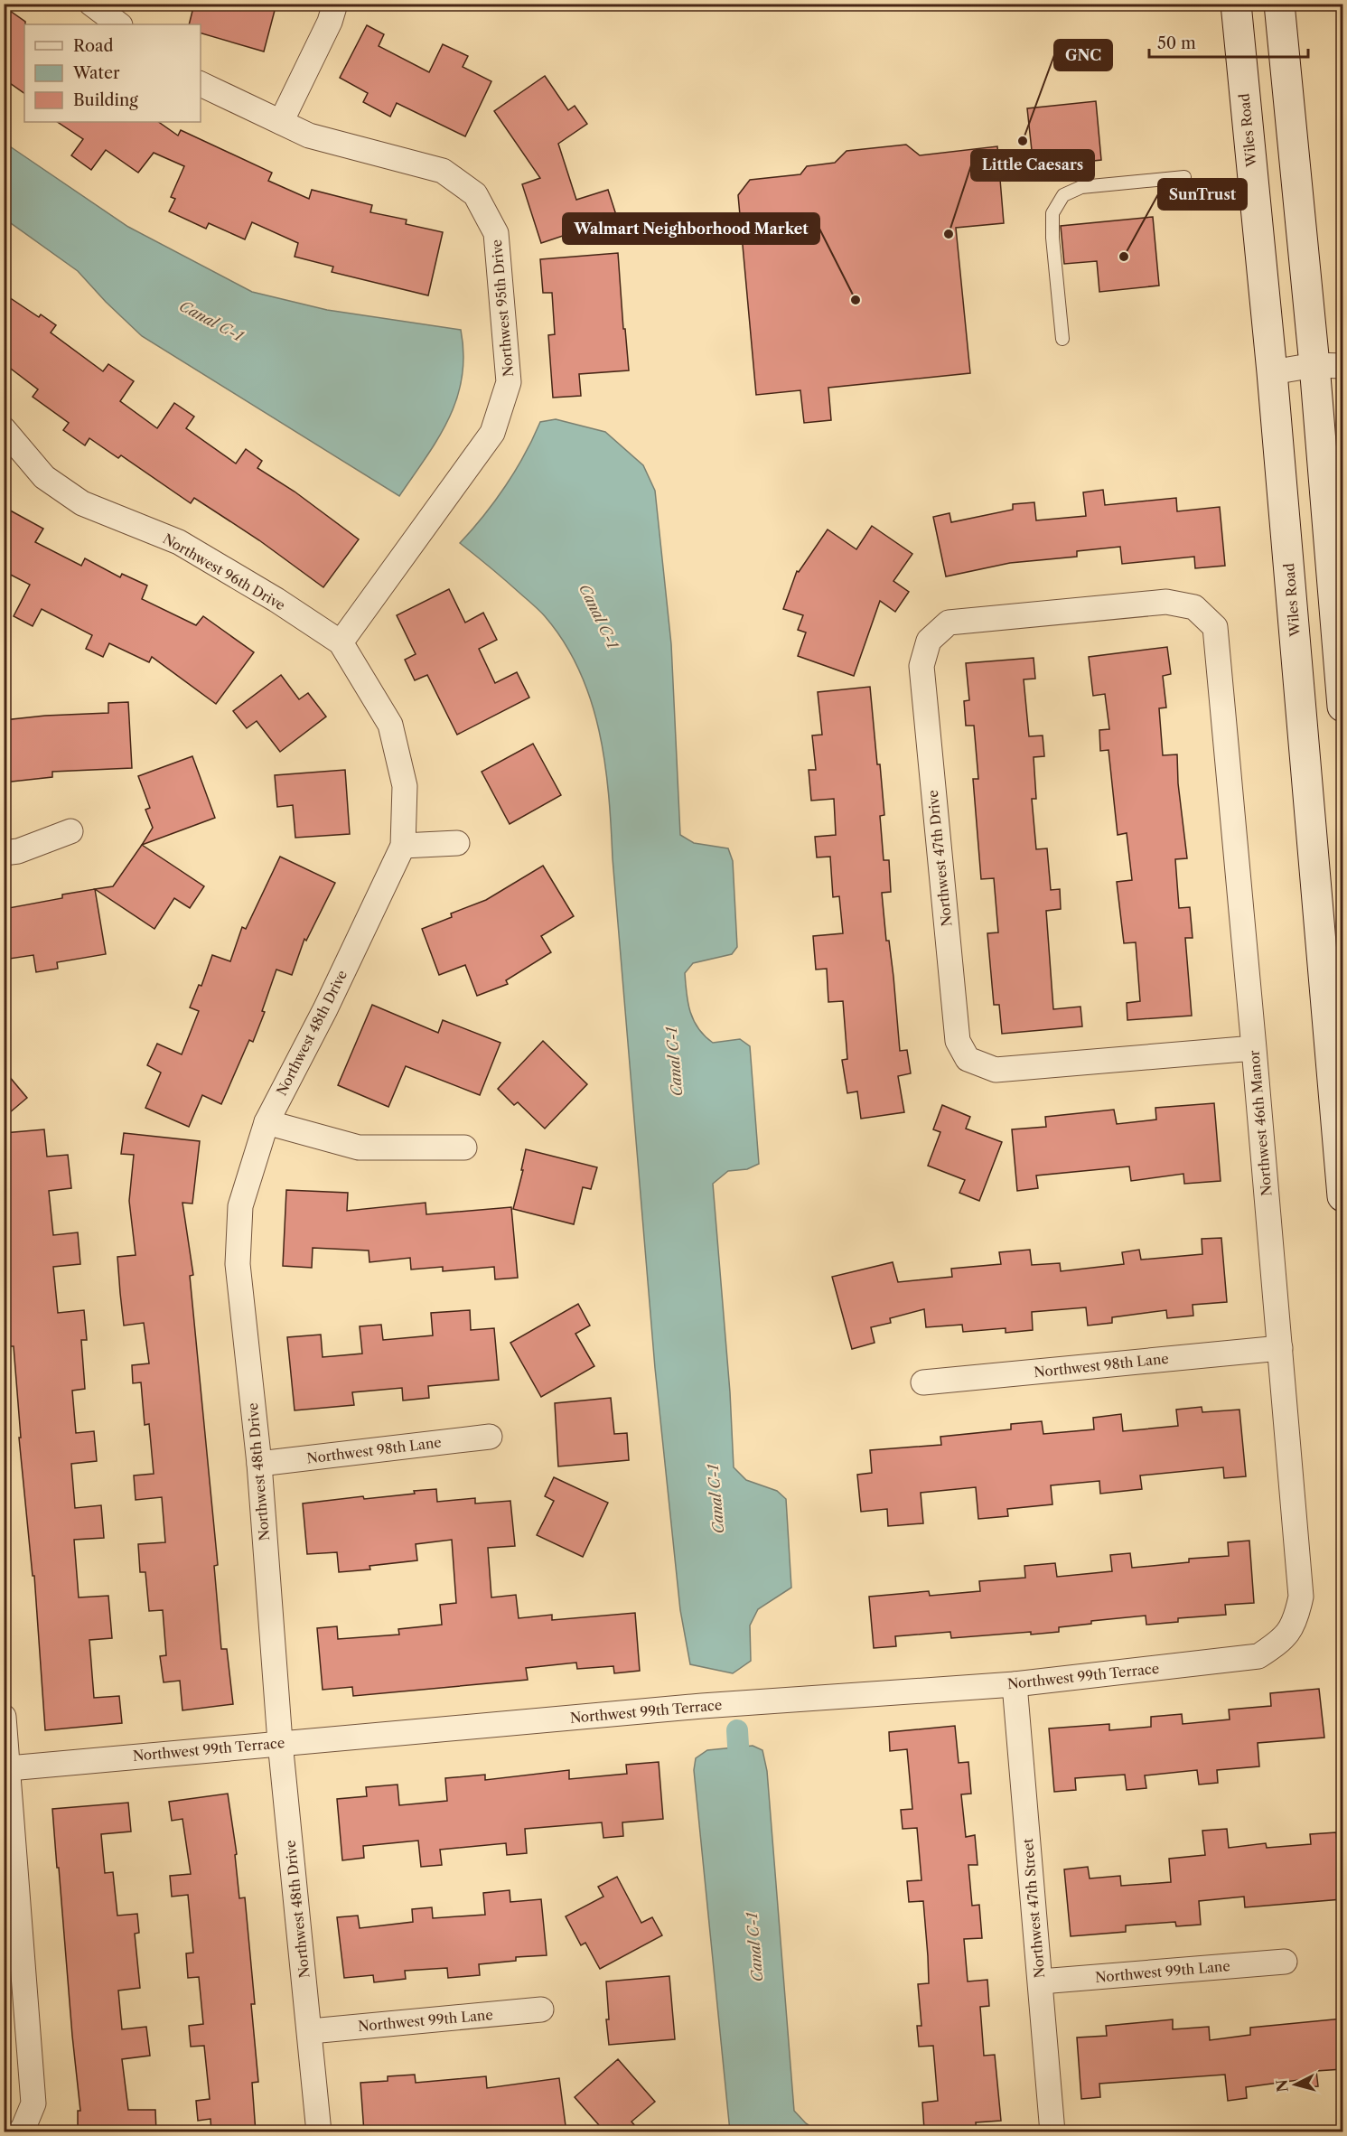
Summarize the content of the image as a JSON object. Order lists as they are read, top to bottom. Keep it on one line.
{"streets":{"main road":["Wiles Road"],"street":["Northwest 95th Drive","Northwest 96th Drive","Northwest 47th Drive","Northwest 48th Drive","Northwest 46th Manor","Northwest 98th Lane","Northwest 99th Terrace","Northwest 47th Street","Northwest 99th Lane"]},"crossings":[["Northwest 95th Drive","Northwest 96th Drive"],["Northwest 95th Drive","Northwest 48th Drive"],["Northwest 96th Drive","Northwest 48th Drive"],["Northwest 47th Drive","Northwest 46th Manor"],["Northwest 48th Drive","Northwest 98th Lane"],["Northwest 48th Drive","Northwest 99th Terrace"],["Northwest 48th Drive","Northwest 99th Lane"],["Northwest 46th Manor","Northwest 98th Lane"],["Northwest 46th Manor","Northwest 99th Terrace"],["Northwest 99th Terrace","Northwest 47th Street"],["Northwest 47th Street","Northwest 99th Lane"]],"water":["Canal C-1"],"places":["GNC","Little Caesars","SunTrust","Walmart Neighborhood Market"],"legend":["Road","Water","Building"],"scale_bar":"50 m","north":"left"}
